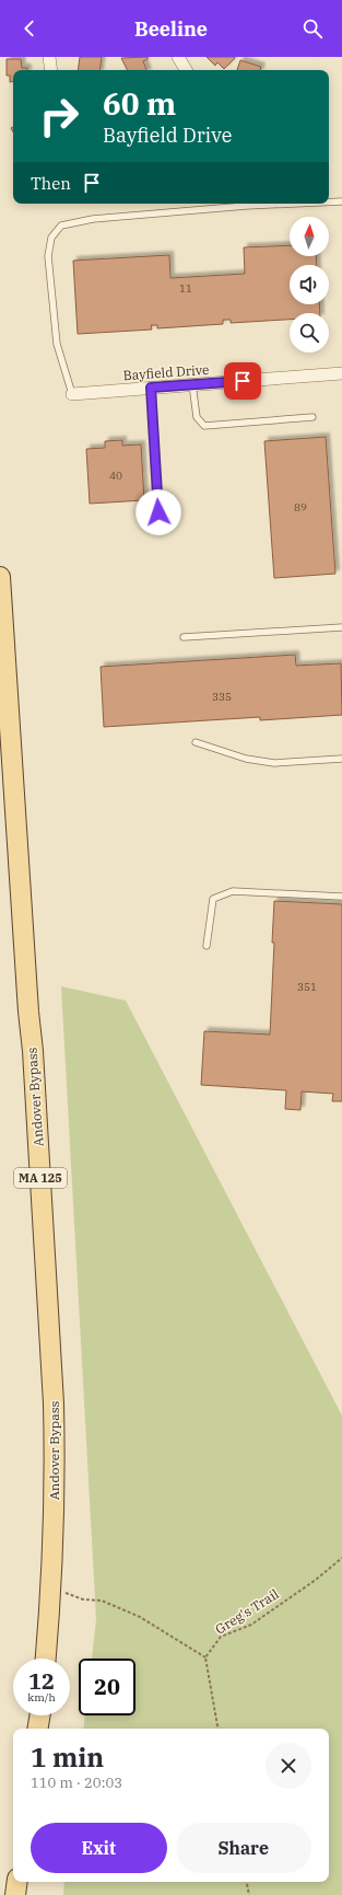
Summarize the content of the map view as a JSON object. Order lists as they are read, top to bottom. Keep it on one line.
{"streets":{"main road":["Andover Bypass","MA 125"],"street":["Bayfield Drive"],"path":["Greg's Trail"]},"house_numbers":["11","40","89","335","351"],"north":"top","page":{"header":"Beeline","turn":["60 m","Bayfield Drive"],"then":"Then","speed":"12 km/h","limit":"20","heading":["1 min","110 m · 20:03"],"buttons":["Exit","Share"]}}
